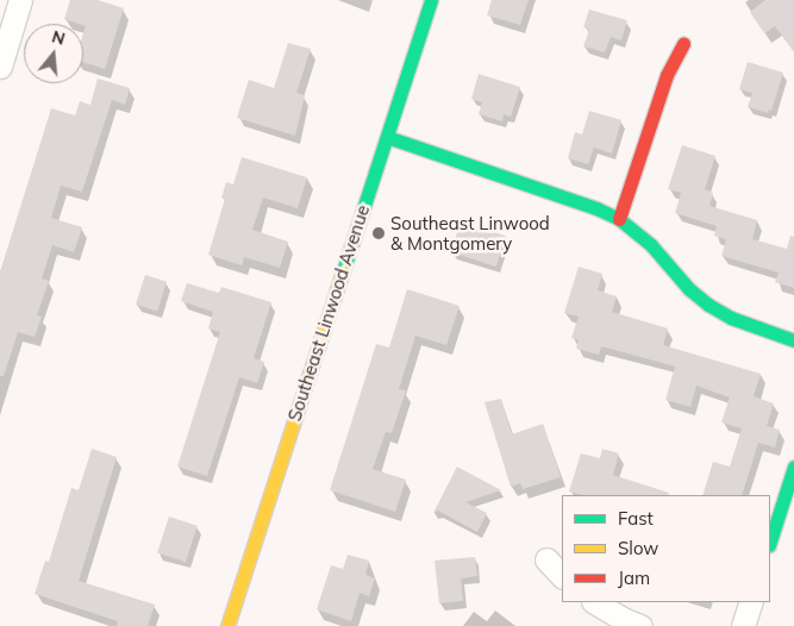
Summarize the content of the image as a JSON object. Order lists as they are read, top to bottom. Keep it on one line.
{"streets":{"street":["Southeast Linwood Avenue"]},"places":["Southeast Linwood & Montgomery"],"legend":["Fast","Slow","Jam"],"north":"top"}
